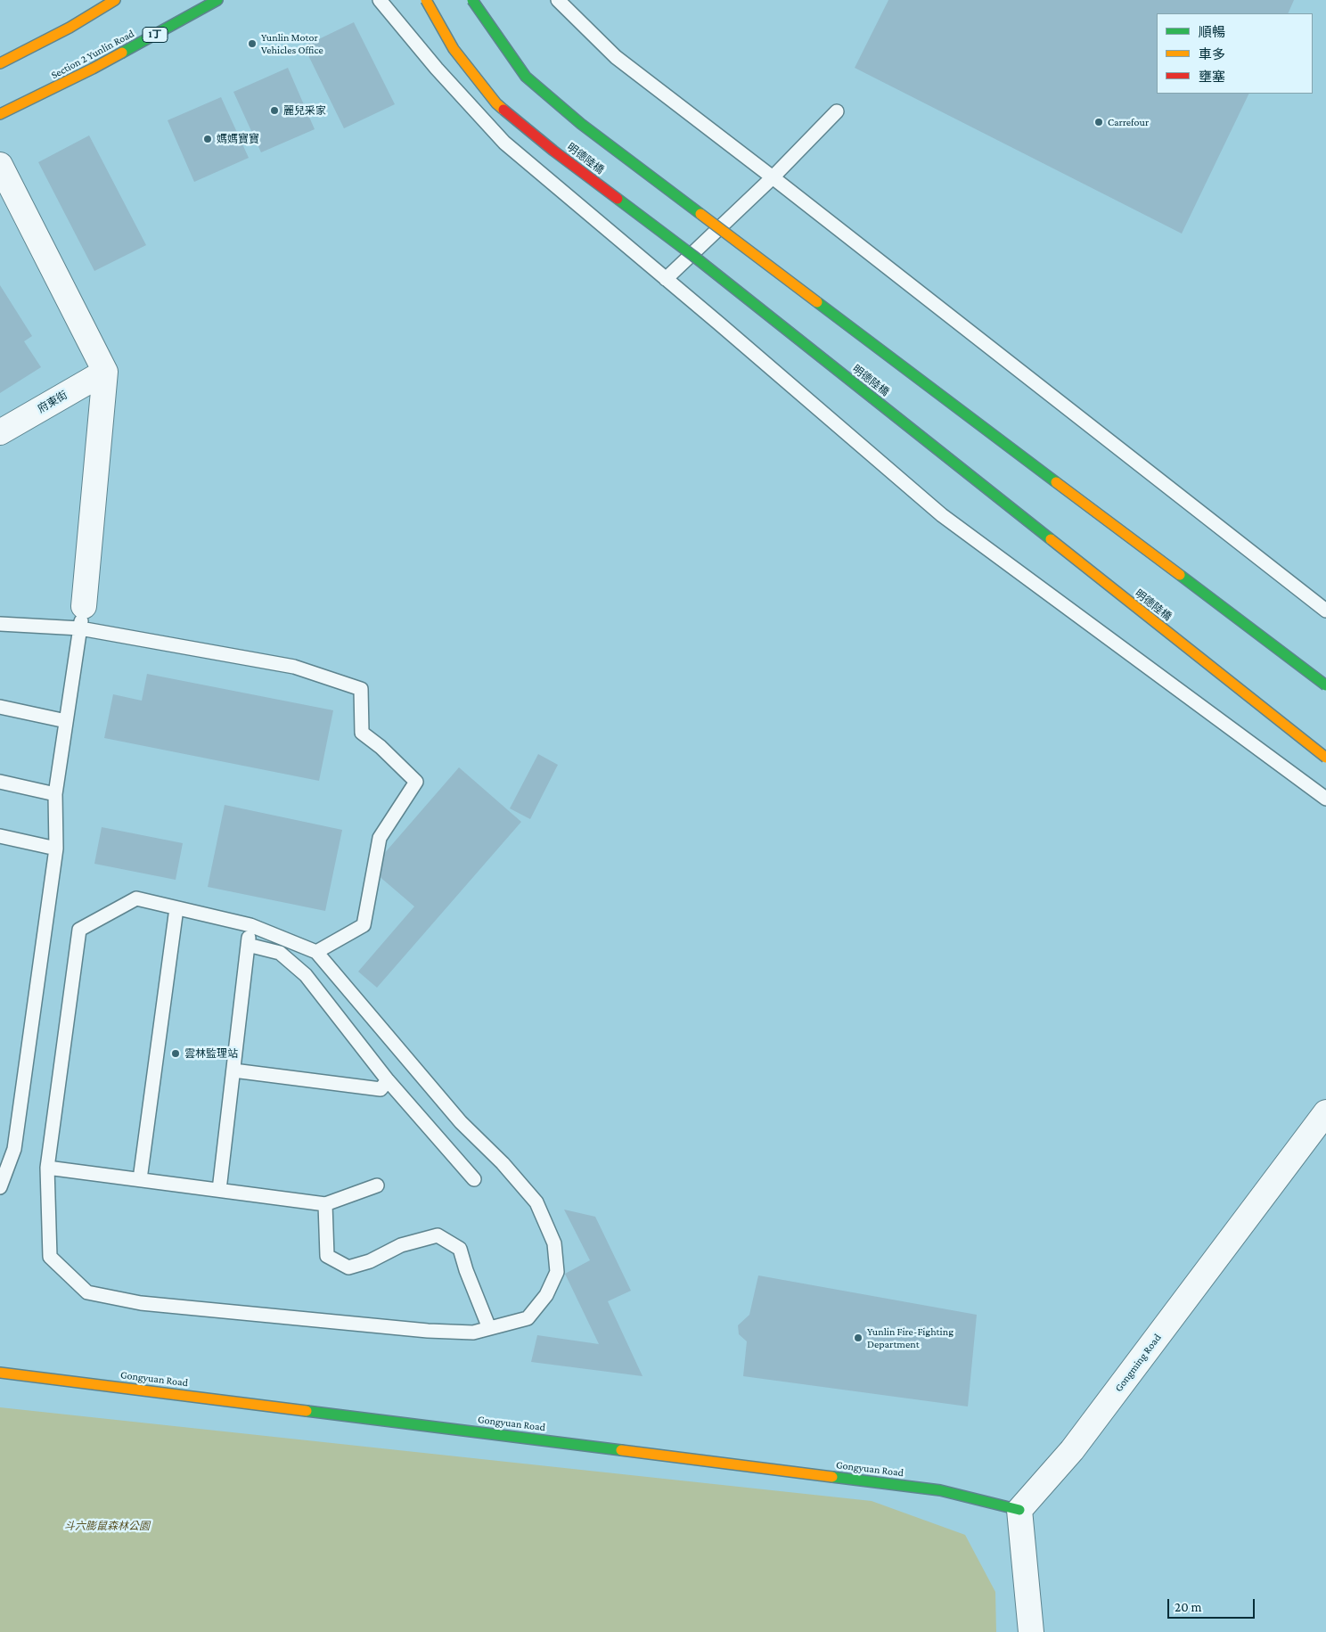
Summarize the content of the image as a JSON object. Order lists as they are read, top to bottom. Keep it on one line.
{"streets":{"main road":["1丁","Section 2 Yunlin Road","明德陸橋","Gongyuan Road"],"street":["府東街","Gongming Road"]},"crossings":[["Gongming Road","Gongyuan Road"]],"parks":["斗六膨鼠森林公園"],"places":["Yunlin Motor Vehicles Office","麗兒采家","Carrefour","媽媽寶寶","雲林監理站","Yunlin Fire-Fighting Department"],"legend":["順暢","車多","壅塞"],"scale_bar":"20 m"}
